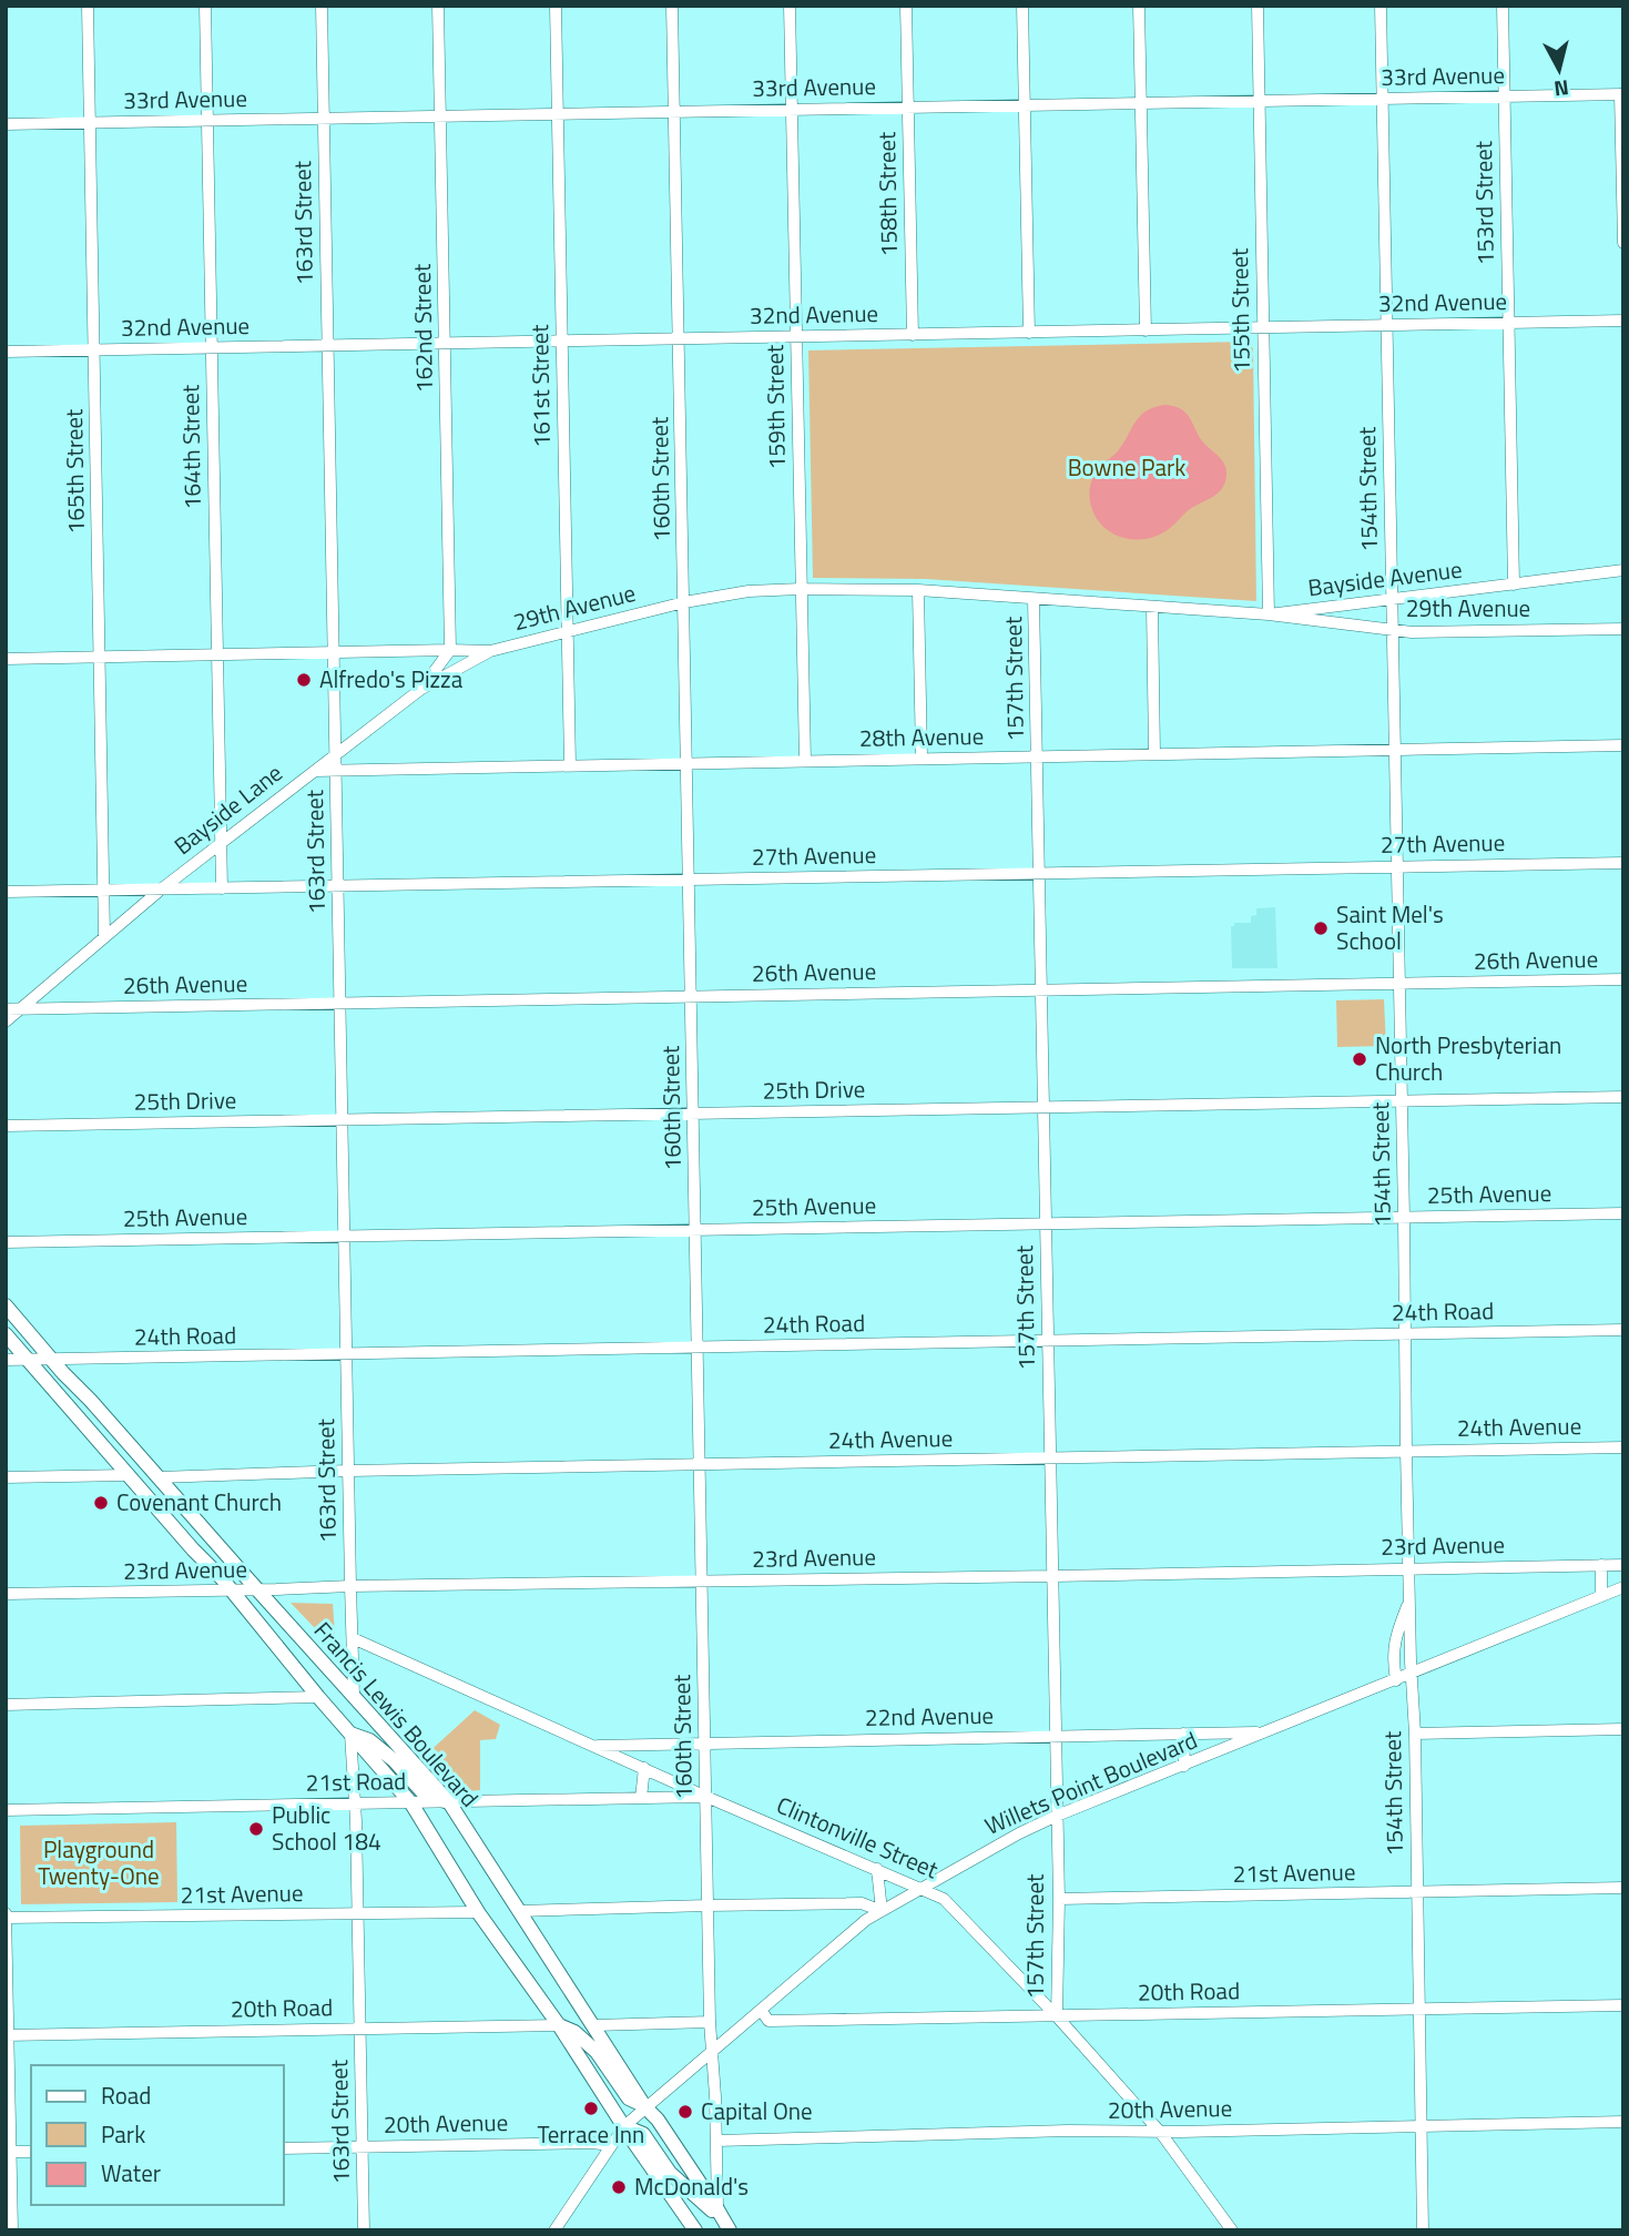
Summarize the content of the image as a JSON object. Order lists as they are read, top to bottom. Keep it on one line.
{"streets":{"main road":["Francis Lewis Boulevard"],"street":["33rd Avenue","158th Street","153rd Street","163rd Street","32nd Avenue","155th Street","162nd Street","161st Street","159th Street","164th Street","165th Street","160th Street","154th Street","Bayside Avenue","29th Avenue","157th Street","28th Avenue","Bayside Lane","27th Avenue","26th Avenue","25th Drive","25th Avenue","24th Road","24th Avenue","23rd Avenue","22nd Avenue","21st Road","Willets Point Boulevard","Clintonville Street","21st Avenue","20th Road","20th Avenue"]},"crossings":[["33rd Avenue","158th Street"],["33rd Avenue","153rd Street"],["33rd Avenue","163rd Street"],["33rd Avenue","155th Street"],["33rd Avenue","162nd Street"],["33rd Avenue","161st Street"],["33rd Avenue","159th Street"],["33rd Avenue","164th Street"],["33rd Avenue","165th Street"],["33rd Avenue","160th Street"],["33rd Avenue","154th Street"],["158th Street","32nd Avenue"],["153rd Street","32nd Avenue"],["153rd Street","Bayside Avenue"],["163rd Street","32nd Avenue"],["163rd Street","29th Avenue"],["163rd Street","28th Avenue"],["163rd Street","Bayside Lane"],["163rd Street","27th Avenue"],["163rd Street","26th Avenue"],["163rd Street","25th Drive"],["163rd Street","25th Avenue"],["163rd Street","24th Road"],["163rd Street","24th Avenue"],["163rd Street","23rd Avenue"],["163rd Street","Francis Lewis Boulevard"],["163rd Street","21st Road"],["163rd Street","Clintonville Street"],["163rd Street","21st Avenue"],["163rd Street","20th Road"],["163rd Street","20th Avenue"],["32nd Avenue","155th Street"],["32nd Avenue","162nd Street"],["32nd Avenue","161st Street"],["32nd Avenue","159th Street"],["32nd Avenue","164th Street"],["32nd Avenue","165th Street"],["32nd Avenue","160th Street"],["32nd Avenue","154th Street"],["155th Street","Bayside Avenue"],["155th Street","29th Avenue"],["162nd Street","29th Avenue"],["161st Street","29th Avenue"],["161st Street","28th Avenue"],["159th Street","29th Avenue"],["159th Street","28th Avenue"],["164th Street","29th Avenue"],["164th Street","Bayside Lane"],["164th Street","27th Avenue"],["165th Street","29th Avenue"],["165th Street","Bayside Lane"],["165th Street","27th Avenue"],["160th Street","29th Avenue"],["160th Street","28th Avenue"],["160th Street","27th Avenue"],["160th Street","26th Avenue"],["160th Street","25th Drive"],["160th Street","25th Avenue"],["160th Street","24th Road"],["160th Street","24th Avenue"],["160th Street","23rd Avenue"],["160th Street","Francis Lewis Boulevard"],["160th Street","22nd Avenue"],["160th Street","21st Road"],["160th Street","Willets Point Boulevard"],["160th Street","Clintonville Street"],["160th Street","20th Avenue"],["154th Street","Bayside Avenue"],["154th Street","29th Avenue"],["154th Street","28th Avenue"],["154th Street","27th Avenue"],["154th Street","26th Avenue"],["154th Street","25th Drive"],["154th Street","25th Avenue"],["154th Street","24th Road"],["154th Street","24th Avenue"],["154th Street","23rd Avenue"],["154th Street","Willets Point Boulevard"],["154th Street","21st Avenue"],["154th Street","20th Road"],["154th Street","20th Avenue"],["Bayside Avenue","29th Avenue"],["29th Avenue","157th Street"],["29th Avenue","Bayside Lane"],["157th Street","28th Avenue"],["157th Street","27th Avenue"],["157th Street","26th Avenue"],["157th Street","25th Drive"],["157th Street","25th Avenue"],["157th Street","24th Road"],["157th Street","24th Avenue"],["157th Street","23rd Avenue"],["157th Street","22nd Avenue"],["157th Street","Willets Point Boulevard"],["157th Street","Clintonville Street"],["157th Street","21st Avenue"],["157th Street","20th Road"],["28th Avenue","Bayside Lane"],["Bayside Lane","27th Avenue"],["Bayside Lane","26th Avenue"],["24th Road","Francis Lewis Boulevard"],["24th Avenue","Francis Lewis Boulevard"],["23rd Avenue","Francis Lewis Boulevard"],["Francis Lewis Boulevard","21st Road"],["Francis Lewis Boulevard","Willets Point Boulevard"],["Francis Lewis Boulevard","21st Avenue"],["Francis Lewis Boulevard","20th Road"],["22nd Avenue","Willets Point Boulevard"],["22nd Avenue","Clintonville Street"],["21st Road","Clintonville Street"],["Willets Point Boulevard","Clintonville Street"],["Willets Point Boulevard","20th Road"],["Willets Point Boulevard","20th Avenue"],["Clintonville Street","20th Road"],["Clintonville Street","20th Avenue"]],"parks":["Bowne Park","Playground Twenty-One"],"places":["Alfredo's Pizza","Saint Mel's School","North Presbyterian Church","Covenant Church","Public School 184","Terrace Inn","Capital One","McDonald's"],"legend":["Road","Park","Water"],"north":"bottom"}
